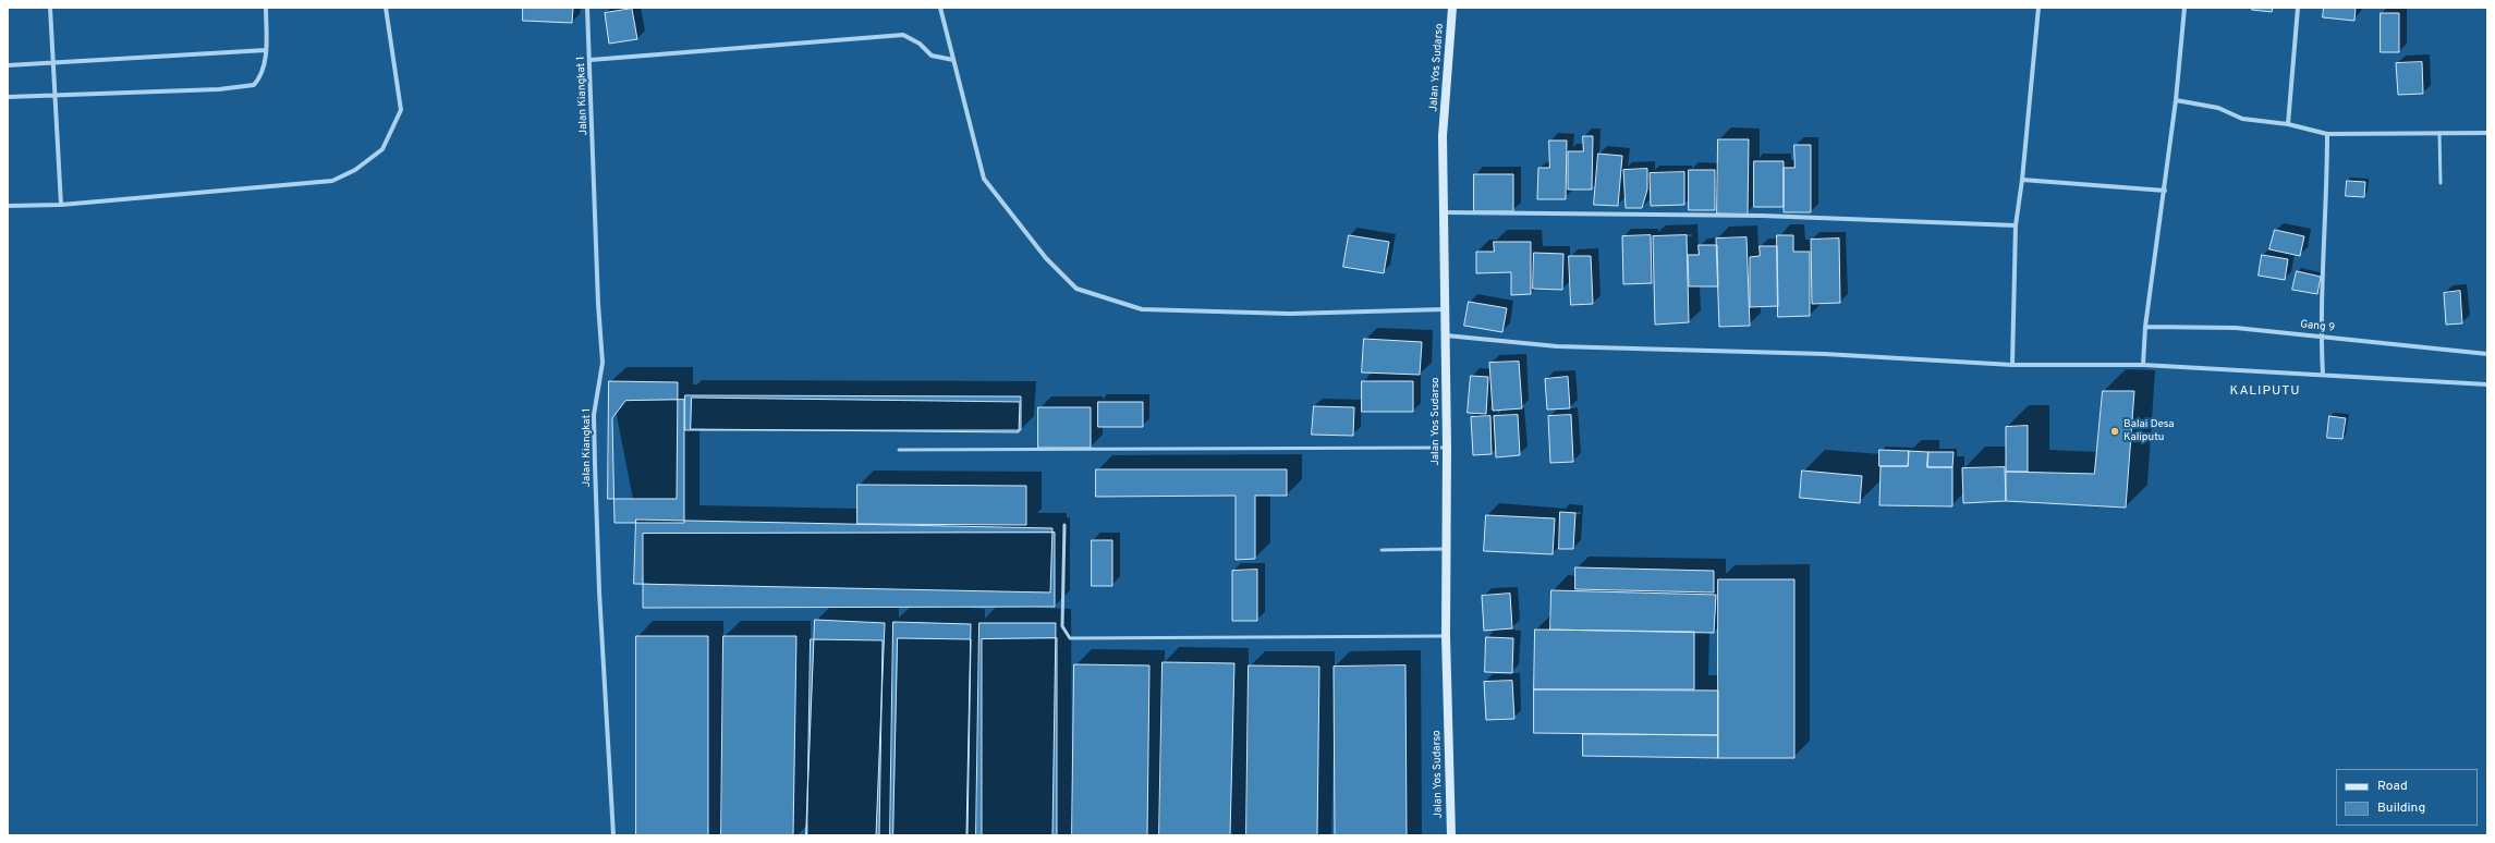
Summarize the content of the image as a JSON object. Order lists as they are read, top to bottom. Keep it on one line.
{"streets":{"street":["Jalan Yos Sudarso","Jalan Kiangkat 1","Gang 9"]},"districts":["KALIPUTU"],"places":["Balai Desa Kaliputu"],"legend":["Road","Building"]}
